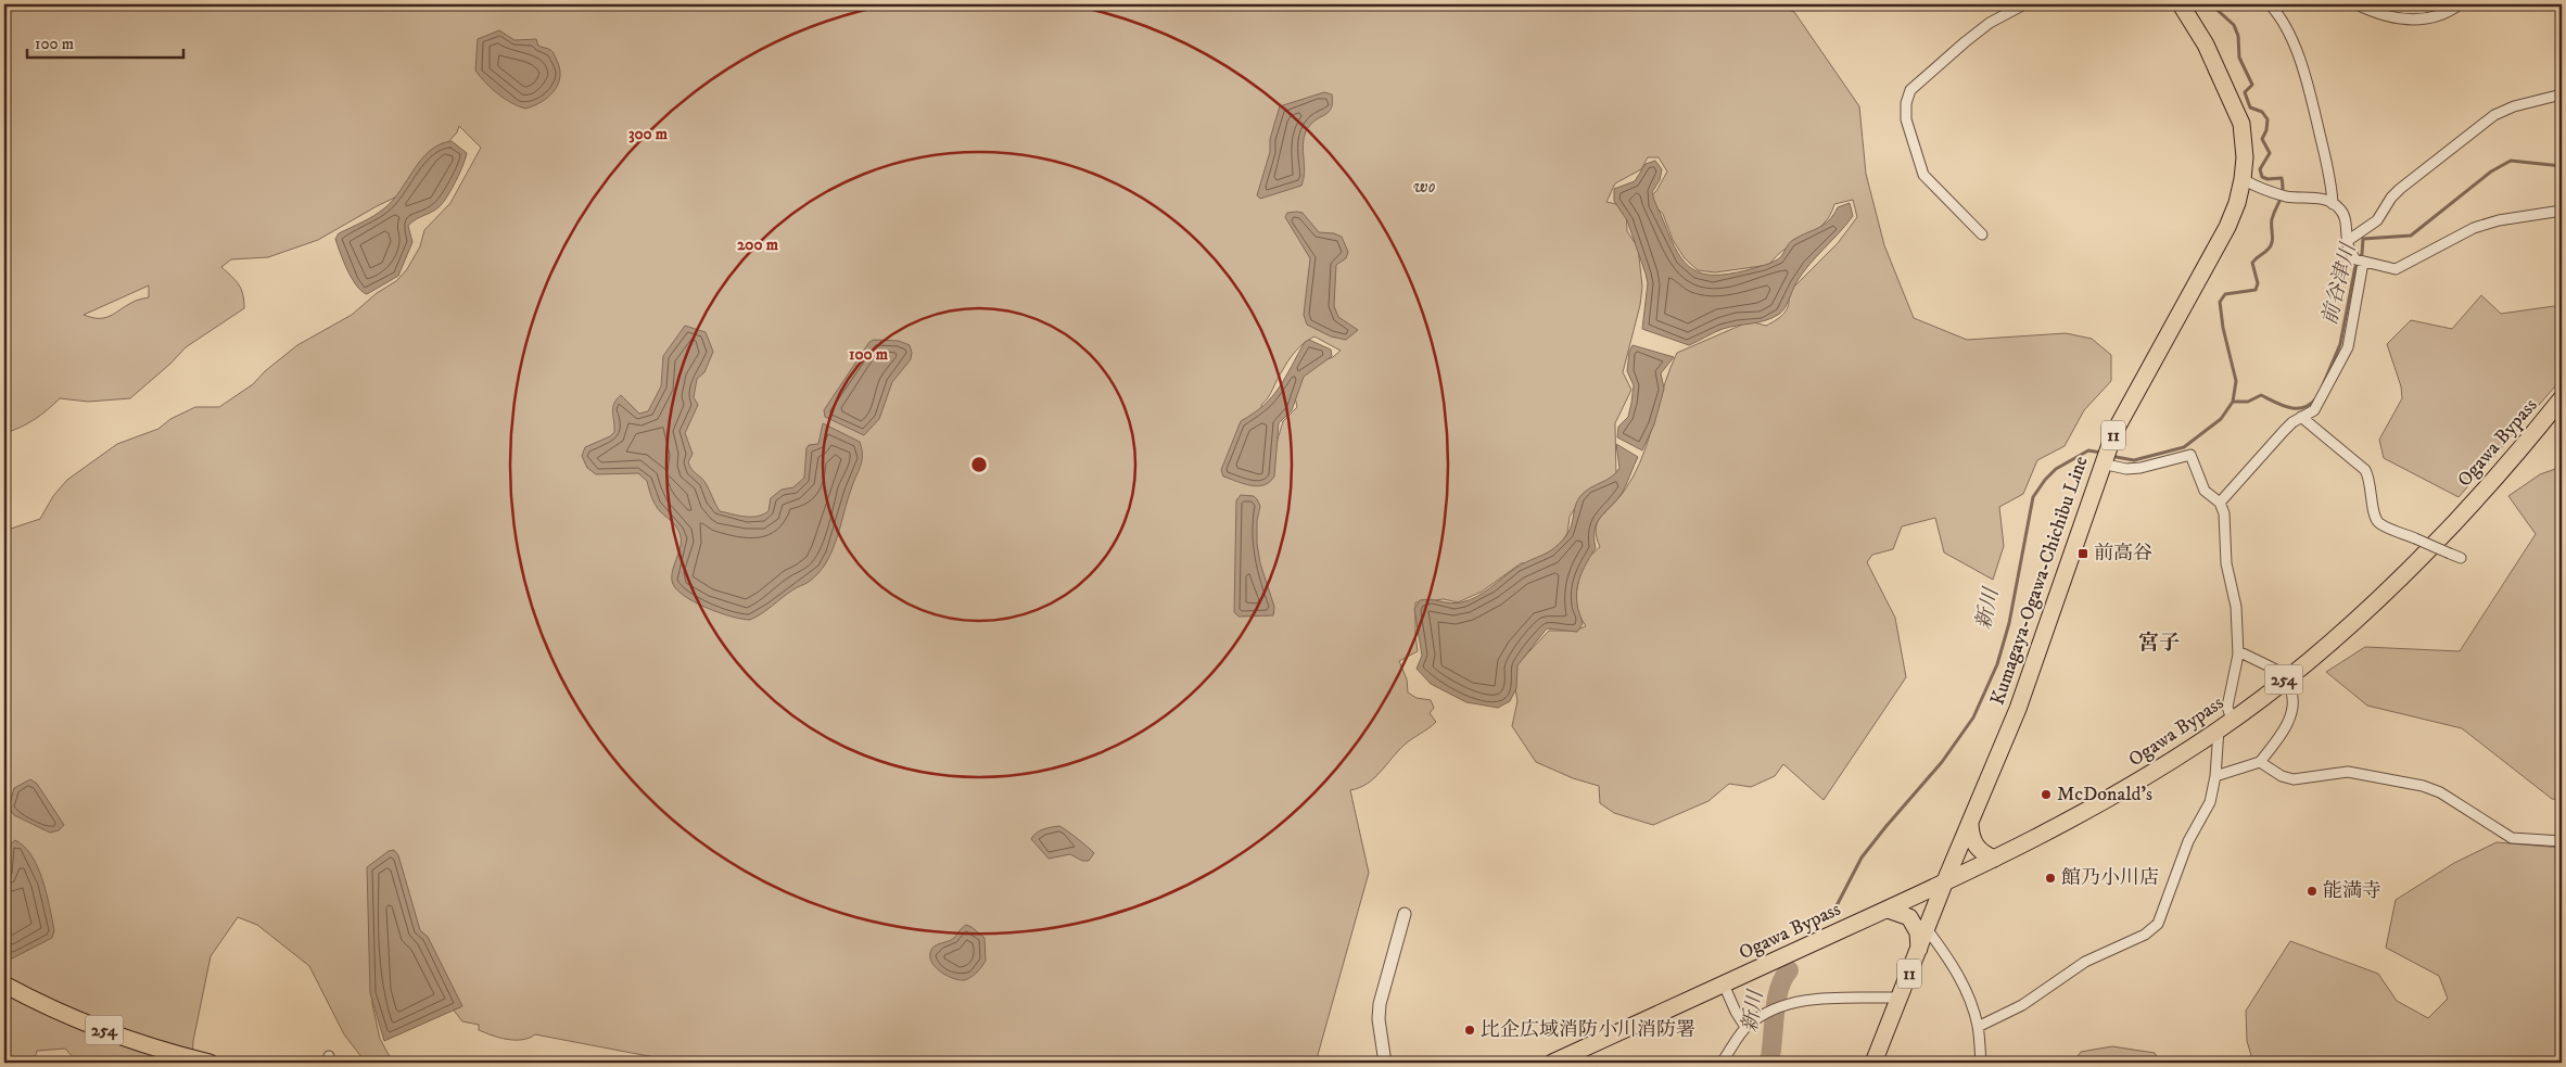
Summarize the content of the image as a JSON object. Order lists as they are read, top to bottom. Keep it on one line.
{"streets":{"main road":["11","Ogawa Bypass","Kumagaya-Ogawa-Chichibu Line","254"]},"crossings":[["Ogawa Bypass","Kumagaya-Ogawa-Chichibu Line"]],"districts":["宮子"],"water":["前谷津川","新川"],"parks":["wo"],"places":{"transit":["前高谷"],"other":["McDonald's","館乃小川店","能満寺","比企広域消防小川消防署"]},"scale_bar":"100 m","rings":["300 m","200 m","100 m"]}
